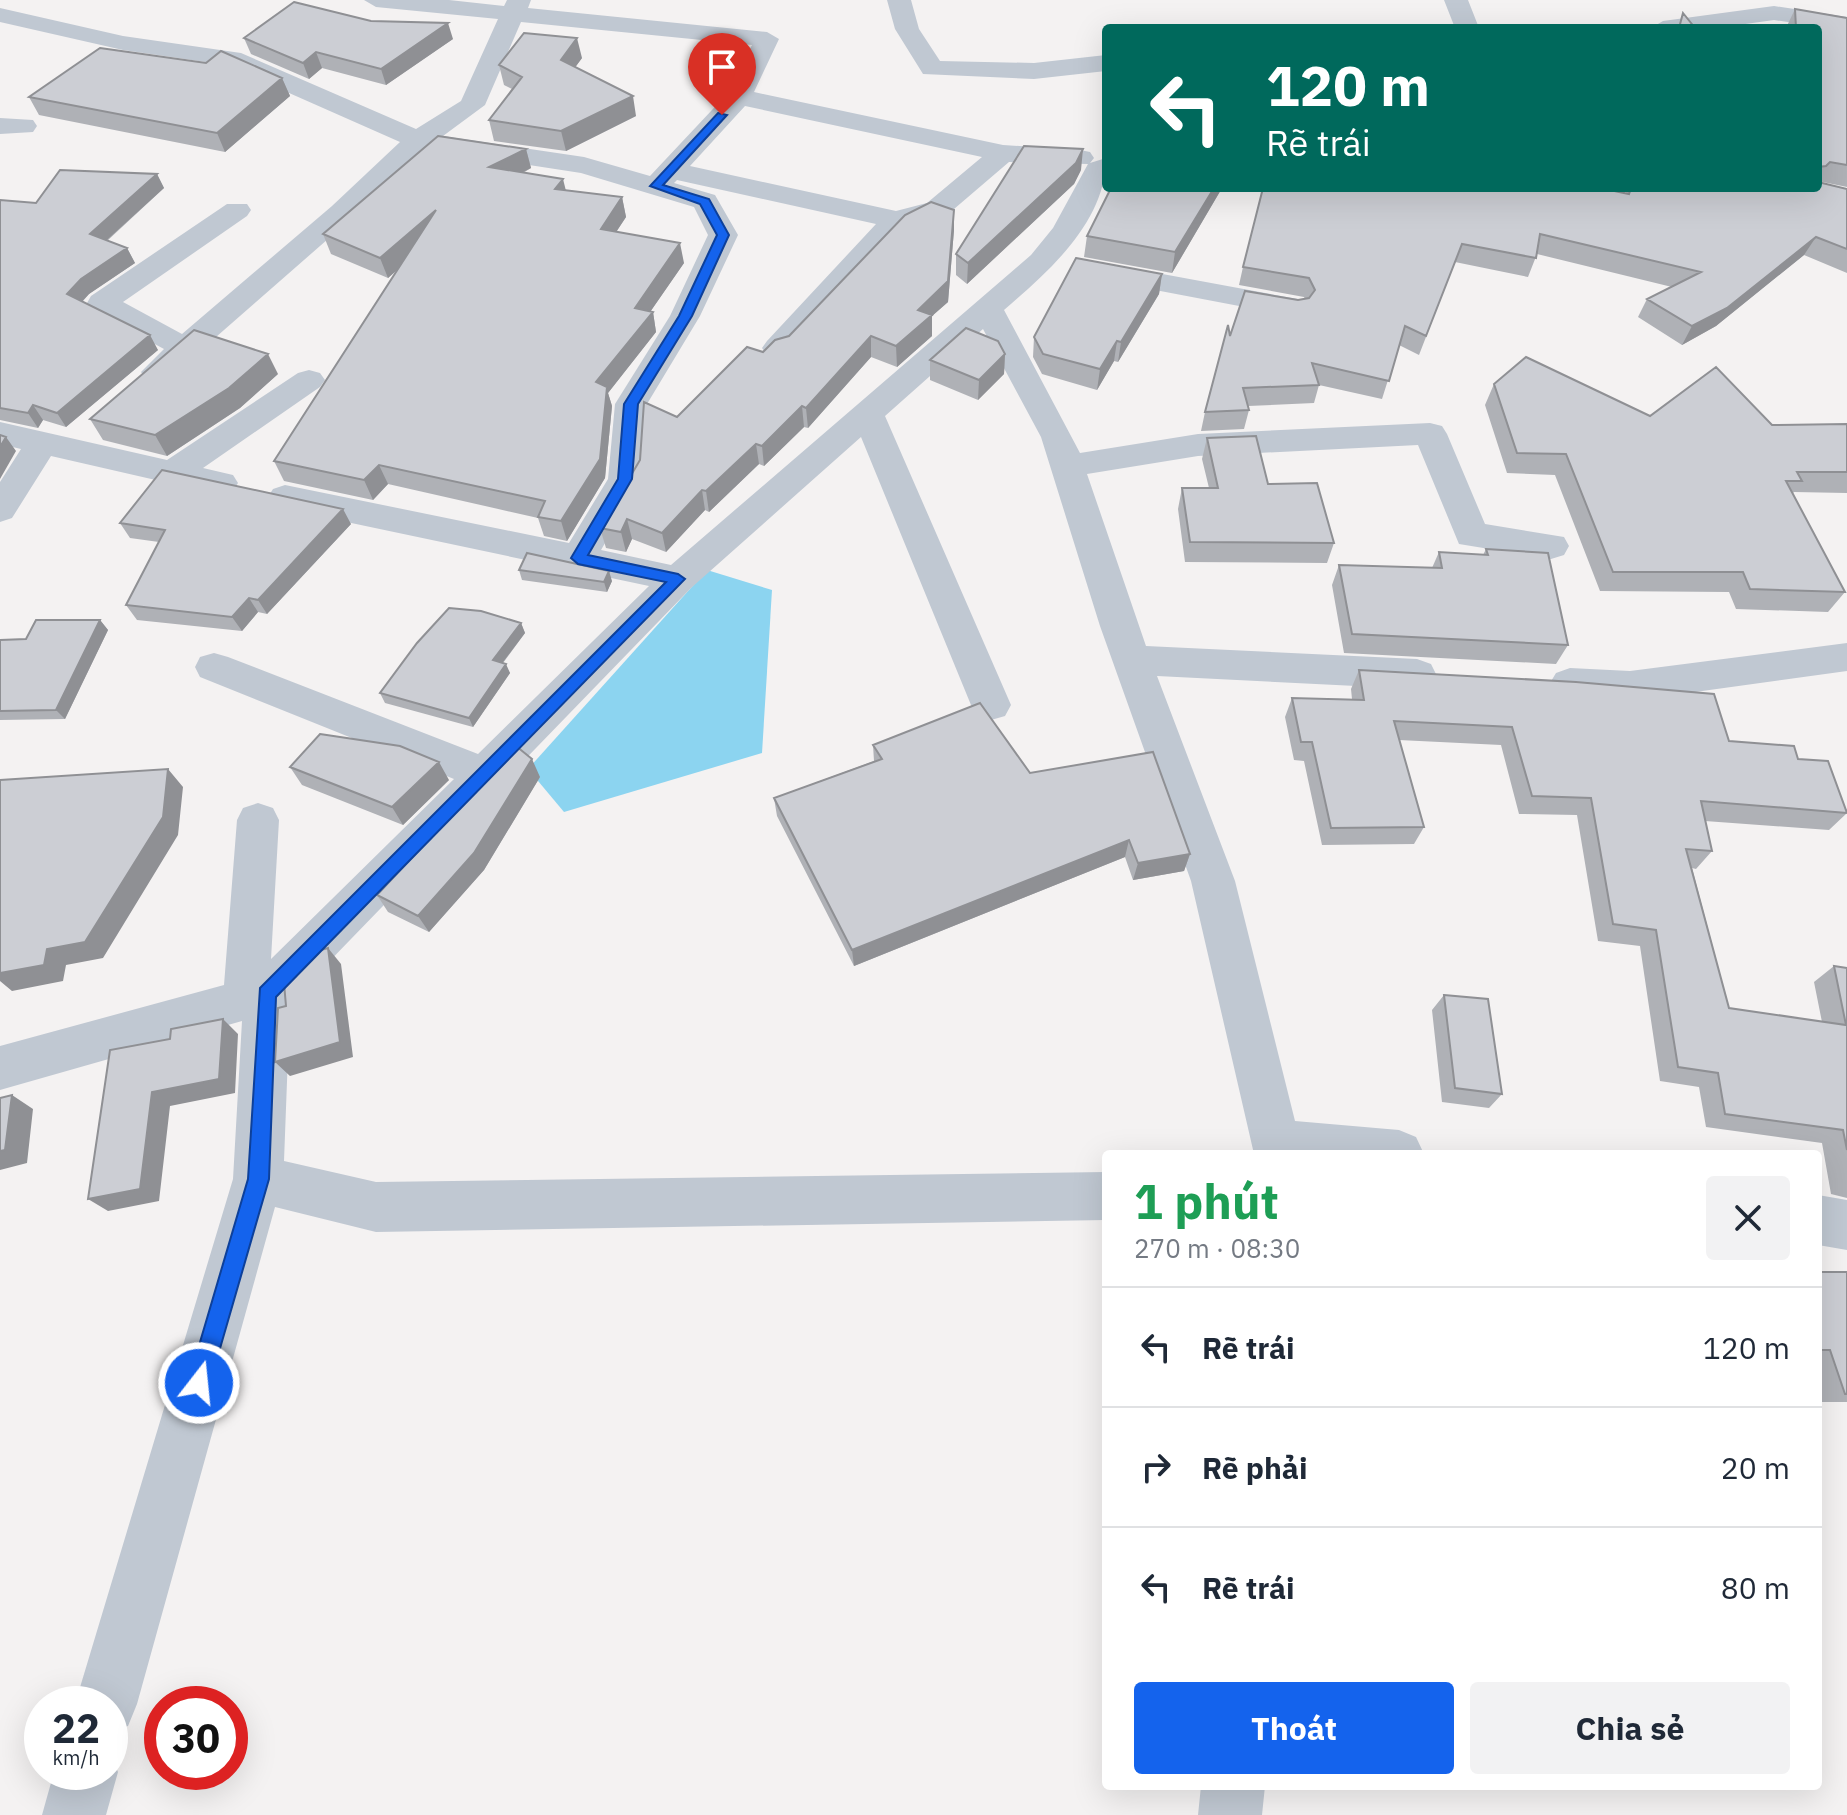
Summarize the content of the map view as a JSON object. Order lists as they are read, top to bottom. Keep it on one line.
{"page":{"turn":["120 m","Rẽ trái"],"heading":["1 phút","270 m · 08:30"],"list":[{"name":"Rẽ trái","value":"120 m"},{"name":"Rẽ phải","value":"20 m"},{"name":"Rẽ trái","value":"80 m"}],"buttons":["Thoát","Chia sẻ"],"speed":"22 km/h","limit":"30"}}
